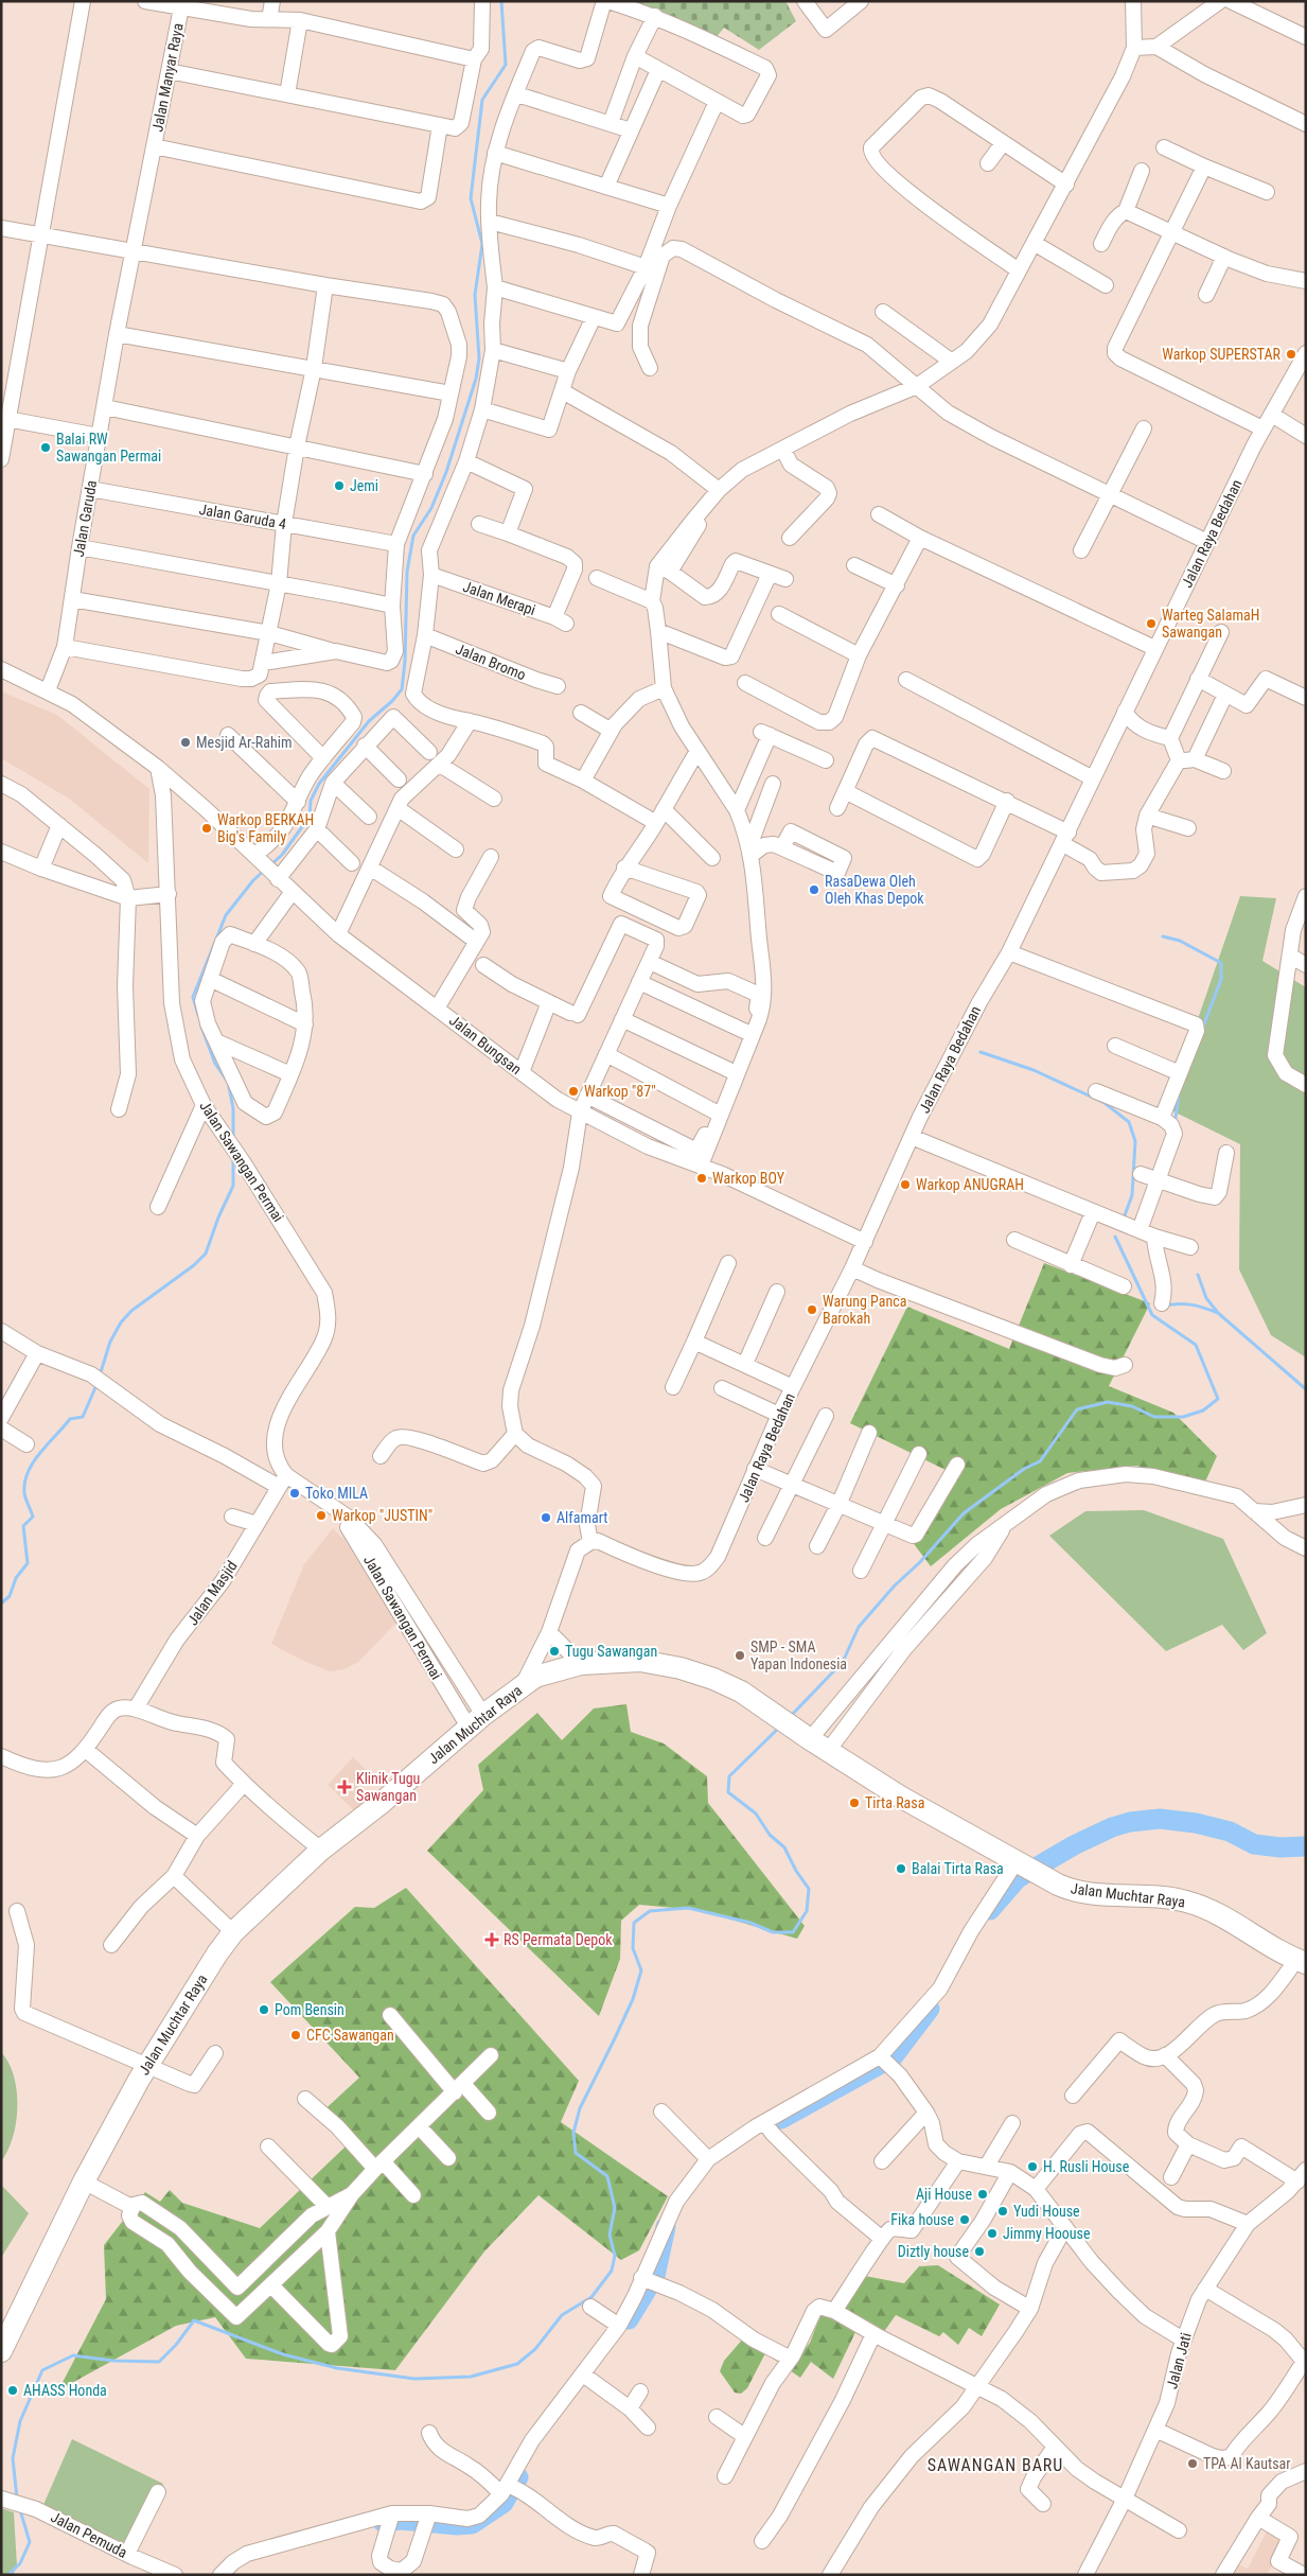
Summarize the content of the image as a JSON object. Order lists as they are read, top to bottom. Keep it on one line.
{"streets":{"highway":["Jalan Muchtar Raya"],"street":["Jalan Manyar Raya","Jalan Garuda 4","Jalan Garuda","Jalan Raya Bedahan","Jalan Merapi","Jalan Bromo","Jalan Bungsan","Jalan Sawangan Permai","Jalan Masjid","Jalan Jati","Jalan Pemuda"]},"crossings":[["Jalan Manyar Raya","Jalan Garuda"],["Jalan Garuda 4","Jalan Garuda"],["Jalan Garuda","Jalan Bungsan"],["Jalan Raya Bedahan","Jalan Bungsan"],["Jalan Bungsan","Jalan Sawangan Permai"],["Jalan Sawangan Permai","Jalan Masjid"],["Jalan Sawangan Permai","Jalan Muchtar Raya"]],"districts":["SAWANGAN BARU"],"places":{"other":["Warkop SUPERSTAR","Balai RW Sawangan Permai","Jemi","Warteg SalamaH Sawangan","Mesjid Ar-Rahim","Warkop BERKAH Big's Family","RasaDewa Oleh Oleh Khas Depok","Warkop \"87\"","Warkop BOY","Warkop ANUGRAH","Warung Panca Barokah","Toko MILA","Warkop \"JUSTIN\"","Alfamart","Tugu Sawangan","SMP - SMA Yapan Indonesia","Tirta Rasa","Balai Tirta Rasa","Pom Bensin","CFC Sawangan","H. Rusli House","Aji House","Yudi House","Fika house","Jimmy Hoouse","Diztly house","AHASS Honda","TPA Al Kautsar"],"health":["Klinik Tugu Sawangan","RS Permata Depok"]}}
